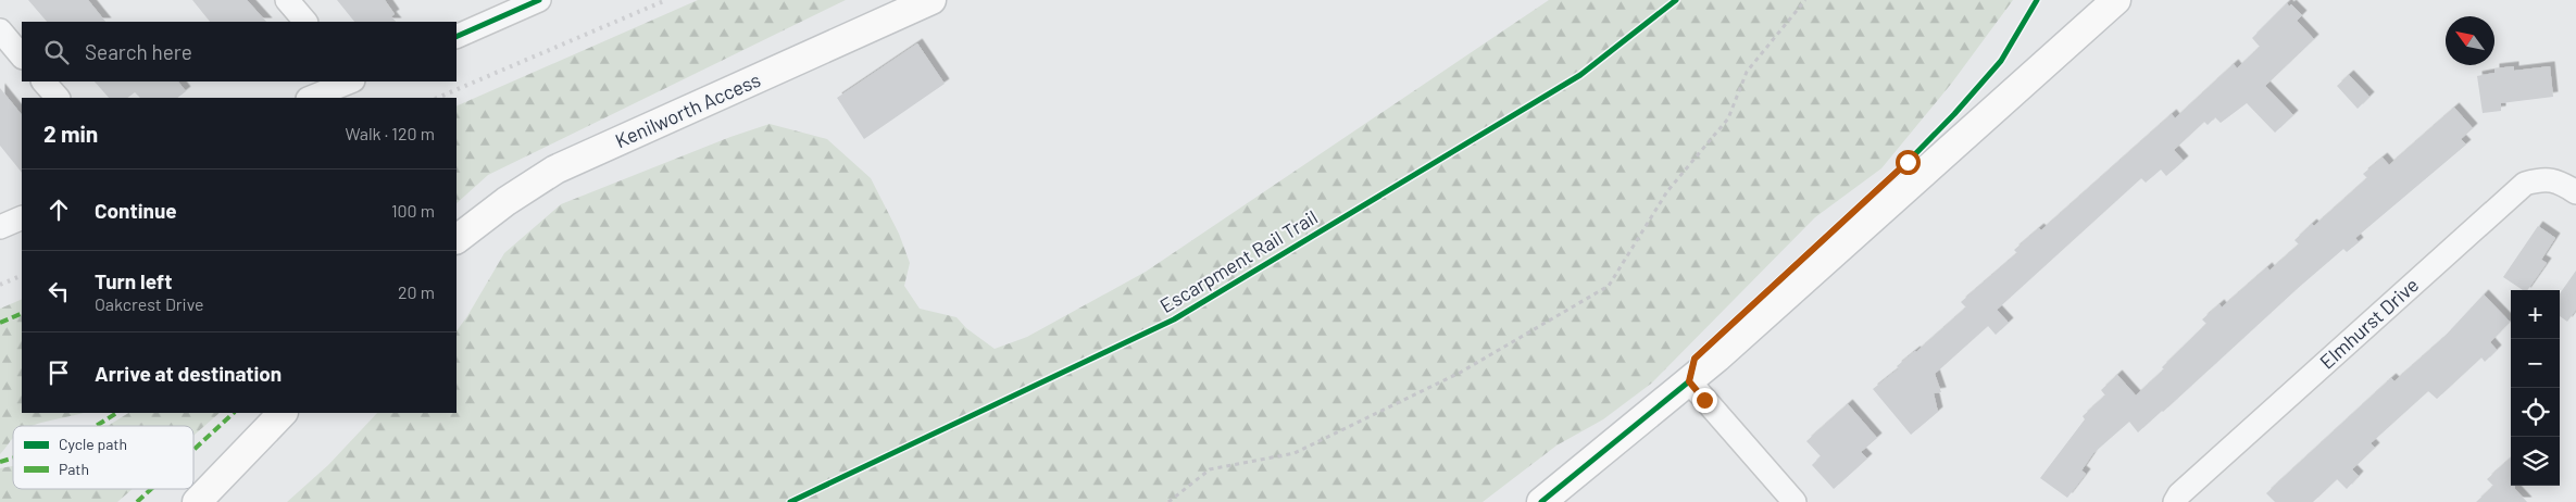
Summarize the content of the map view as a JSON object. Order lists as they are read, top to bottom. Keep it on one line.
{"streets":{"main road":["Kenilworth Access"],"street":["Elmhurst Drive"],"cycle path":["Escarpment Rail Trail"]},"legend":["Cycle path","Path"],"north":"top left","page":{"search":"Search here","heading":["2 min","Walk · 120 m"],"list":[["Continue","100 m"],["Turn left","Oakcrest Drive","20 m"],"Arrive at destination"],"map_buttons":["+","−"]}}
